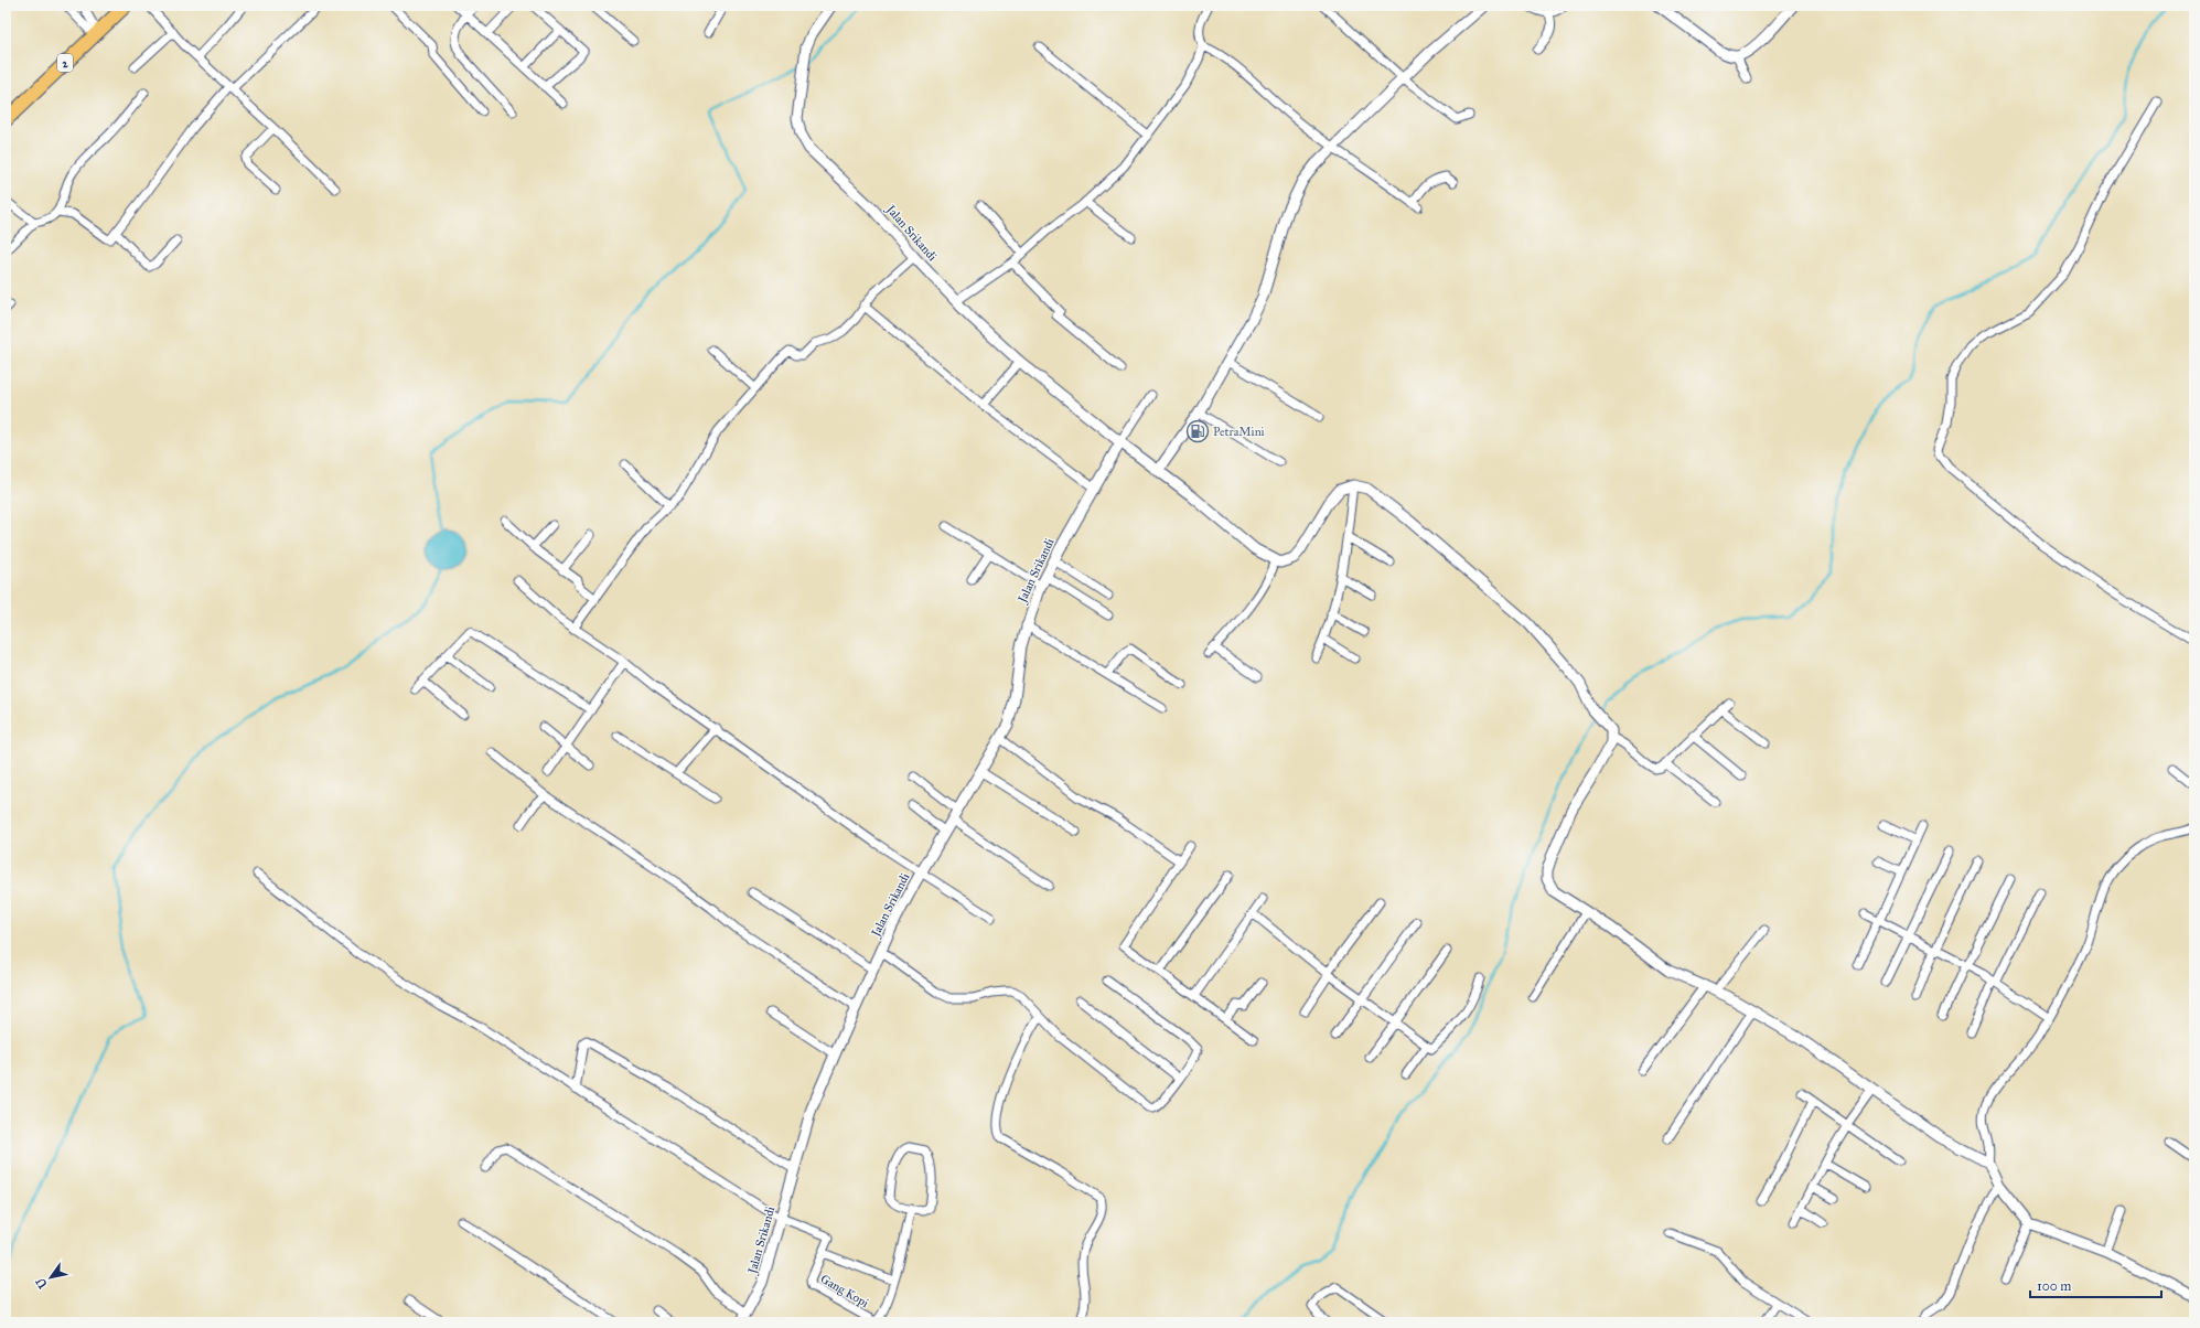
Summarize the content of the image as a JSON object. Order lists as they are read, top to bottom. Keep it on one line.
{"streets":{"highway":["2"],"street":["Jalan Srikandi","Gang Kopi"]},"crossings":[["Jalan Srikandi","Gang Kopi"]],"places":{"fuel station":["PetraMini"]},"scale_bar":"100 m","north":"bottom left"}
